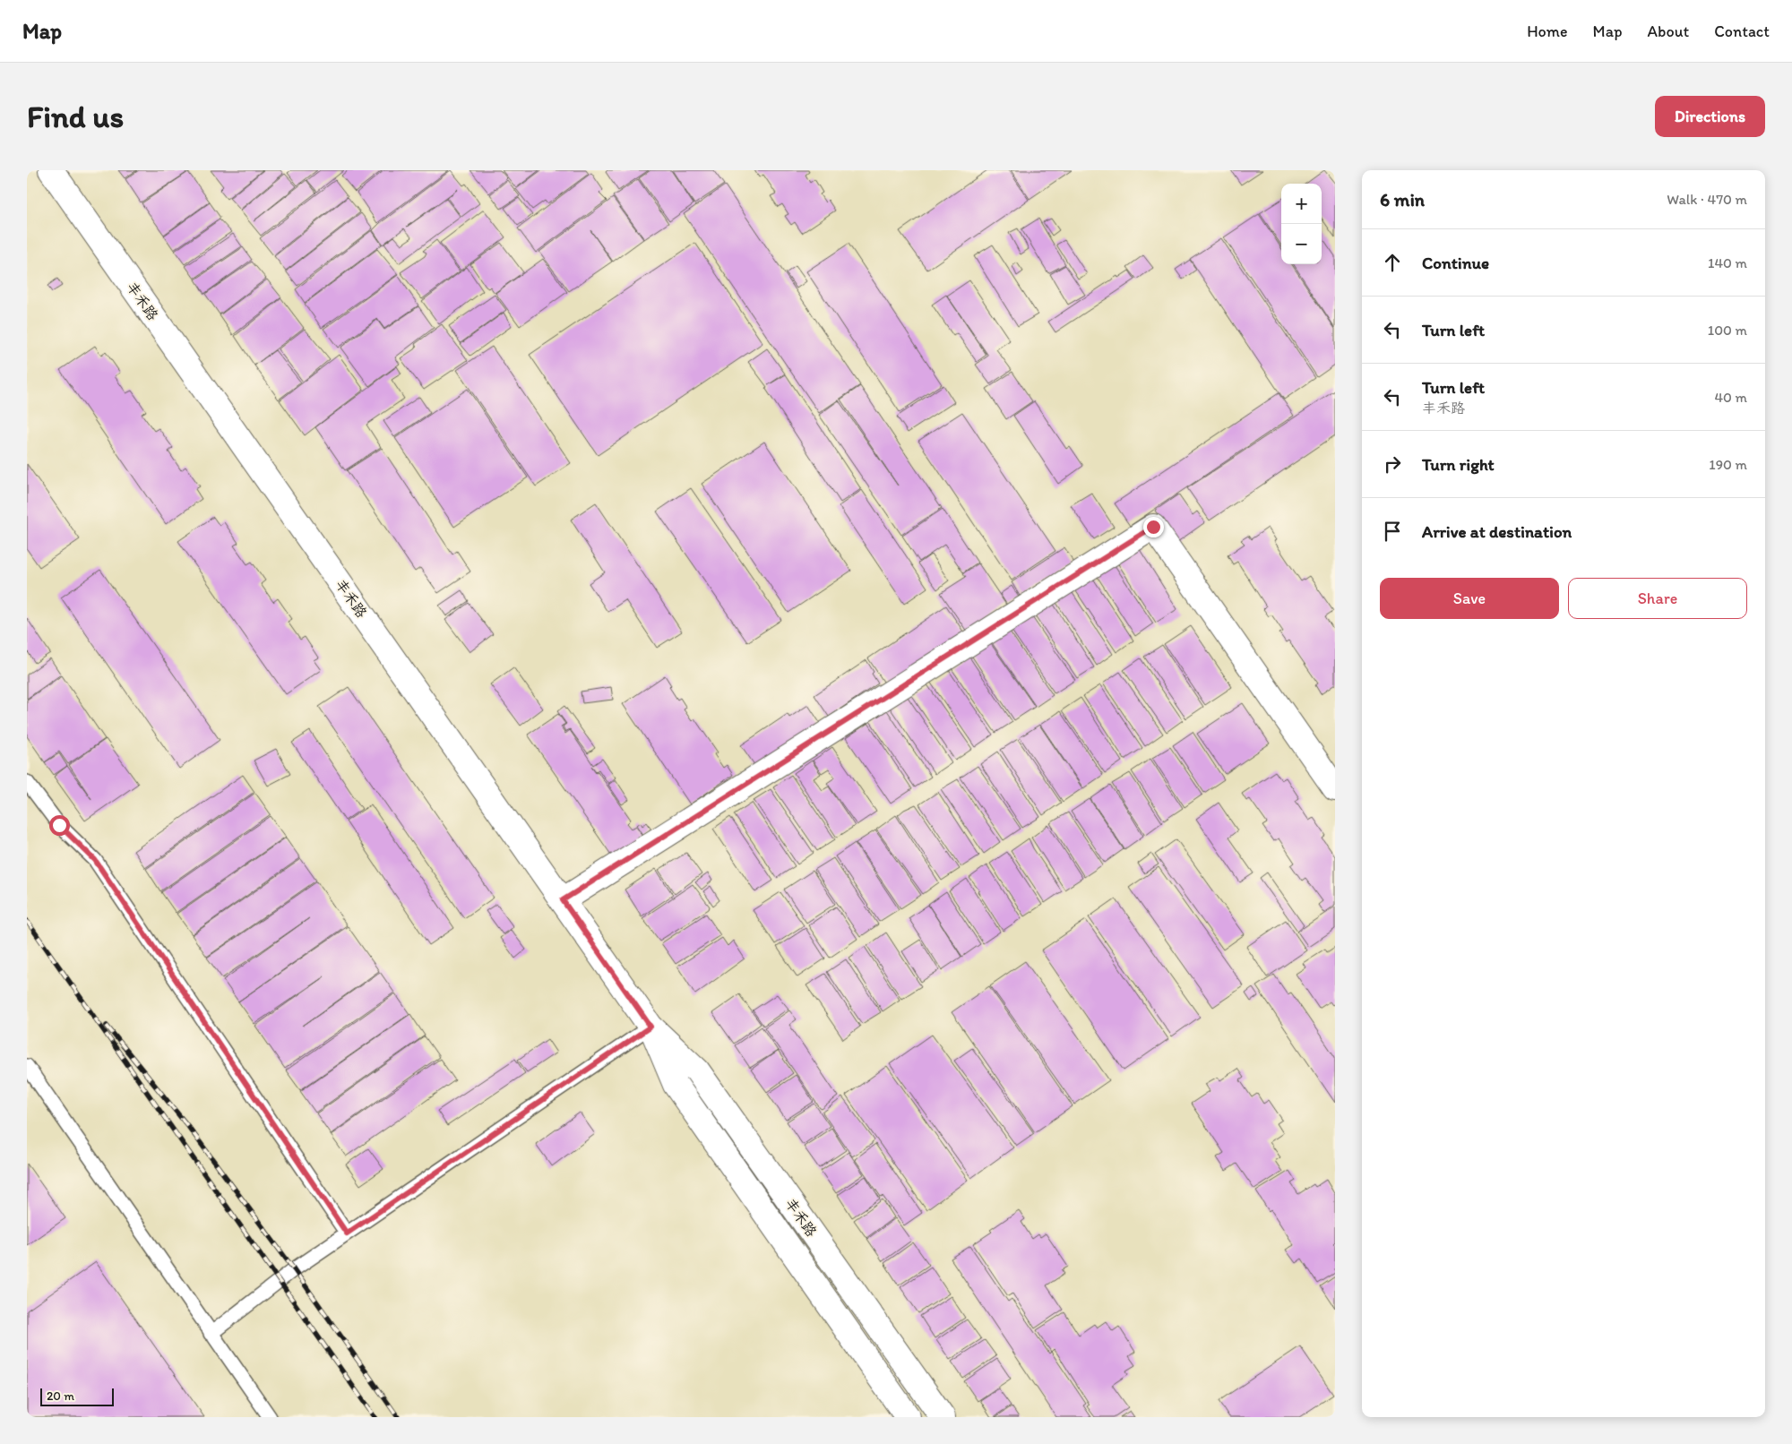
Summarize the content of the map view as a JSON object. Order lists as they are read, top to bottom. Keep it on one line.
{"streets":{"main road":["丰禾路"]},"scale_bar":"20 m","page":{"header":"Map","nav":["Home","Map","About","Contact"],"buttons":["Directions",["Save","Share"]],"title":"Find us","heading":["6 min","Walk · 470 m"],"map_buttons":["+","−"],"list":[["Continue","140 m"],["Turn left","100 m"],["Turn left","丰禾路","40 m"],["Turn right","190 m"],"Arrive at destination"],"scale":"20 m"}}
